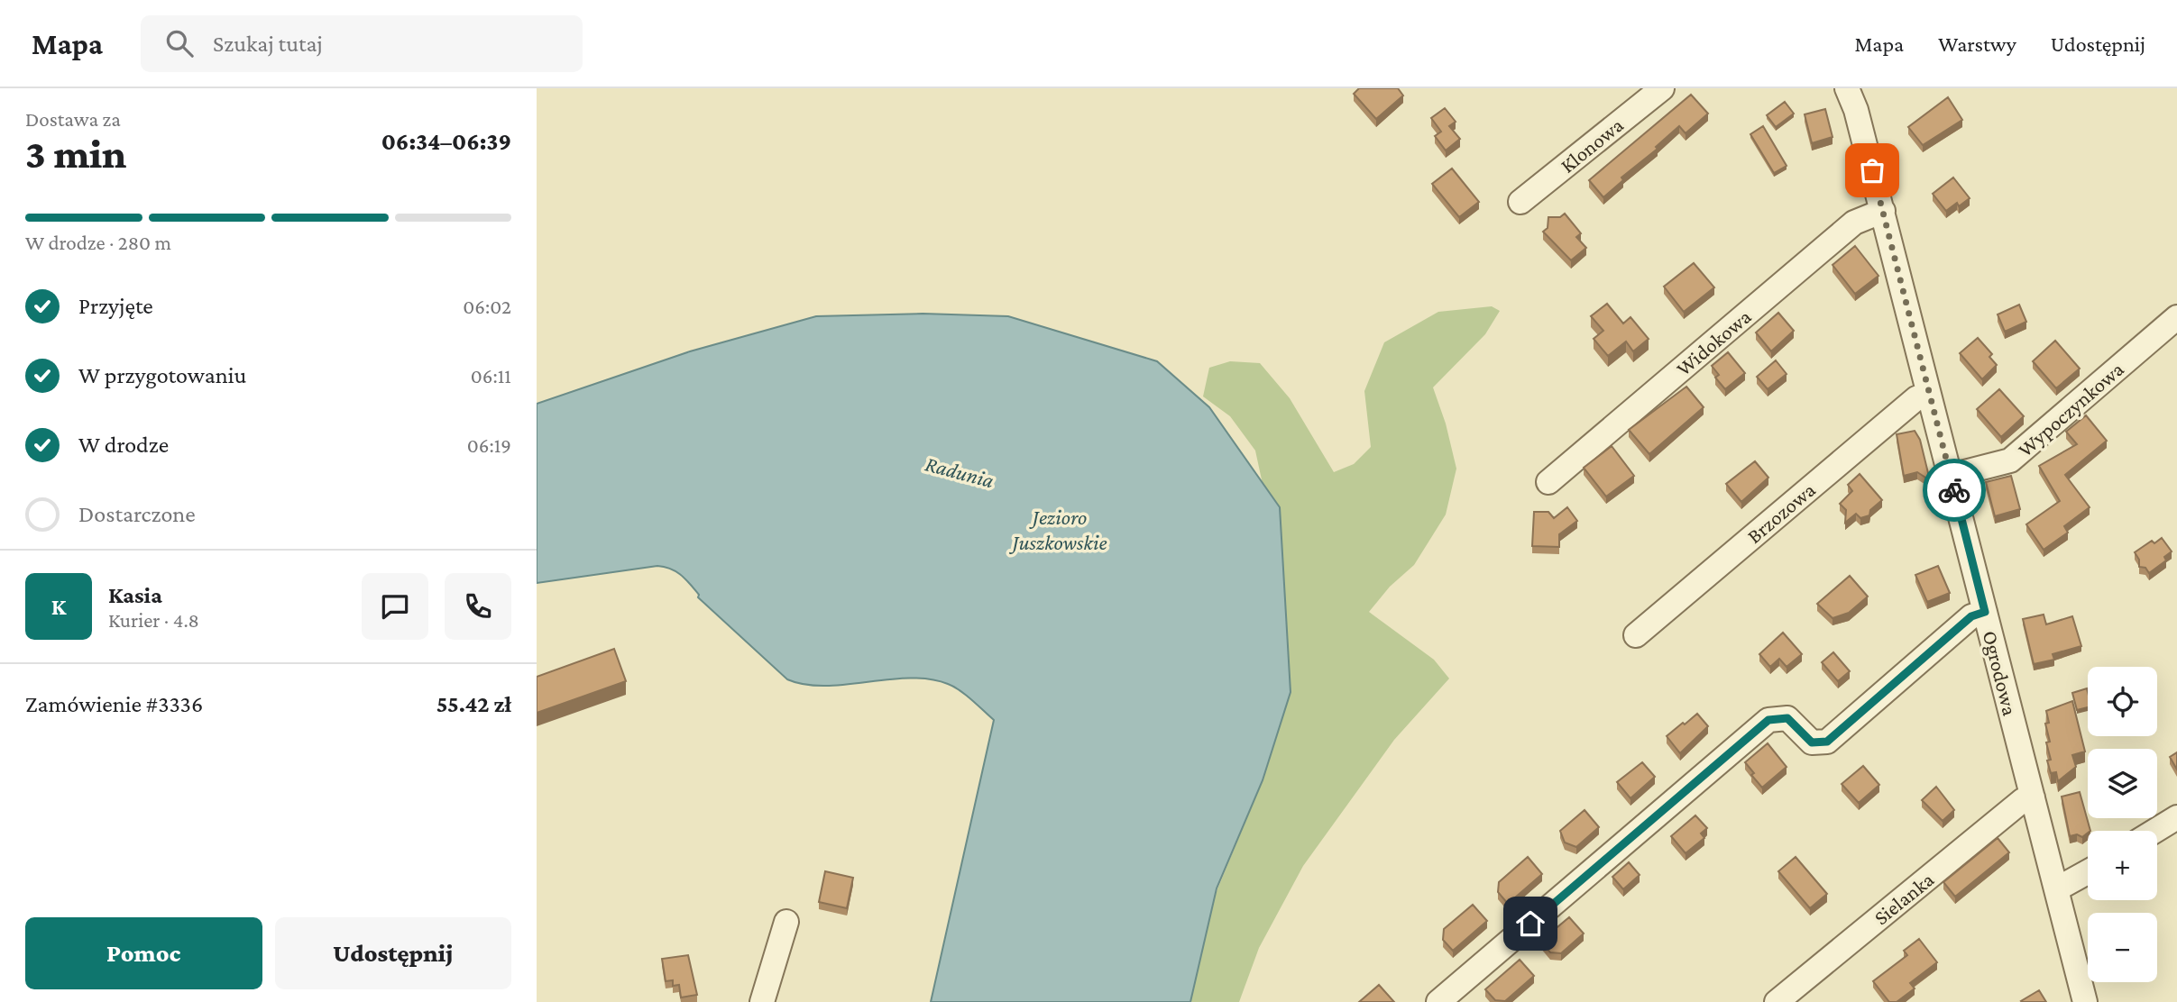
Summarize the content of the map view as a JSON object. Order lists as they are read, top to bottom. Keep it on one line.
{"streets":{"street":["Klonowa","Widokowa","Wypoczynkowa","Brzozowa","Ogrodowa","Sielanka"]},"crossings":[["Widokowa","Ogrodowa"],["Wypoczynkowa","Ogrodowa"],["Brzozowa","Ogrodowa"],["Ogrodowa","Sielanka"]],"water":["Radunia","Jezioro Juszkowskie"],"page":{"header":"Mapa","search":"Szukaj tutaj","nav":["Mapa","Warstwy","Udostępnij"],"heading":["3 min","Dostawa za","06:34–06:39"],"panel":["Kasia","Kurier · 4.8","Zamówienie #3336","55.42 zł"],"bar":"W drodze · 280 m","list":[["Przyjęte","06:02"],["W przygotowaniu","06:11"],["W drodze","06:19"],"Dostarczone"],"round":"K","map_buttons":["+","−"],"buttons":["Pomoc","Udostępnij"]}}
